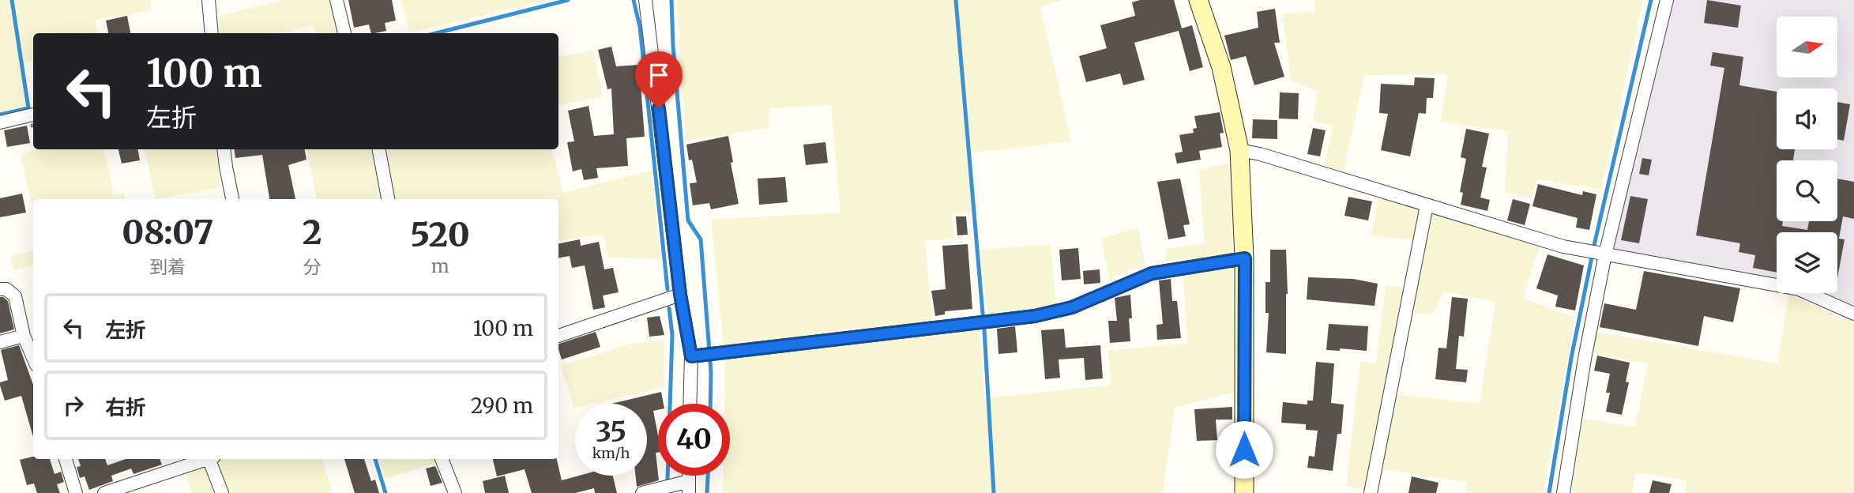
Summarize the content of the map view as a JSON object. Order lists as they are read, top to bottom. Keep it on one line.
{"north":"right","page":{"turn":["100 m","左折"],"eta":["08:07","到着","2","分","520","m"],"list":[{"name":"左折","value":"100 m"},{"name":"右折","value":"290 m"}],"speed":"35 km/h","limit":"40"}}
